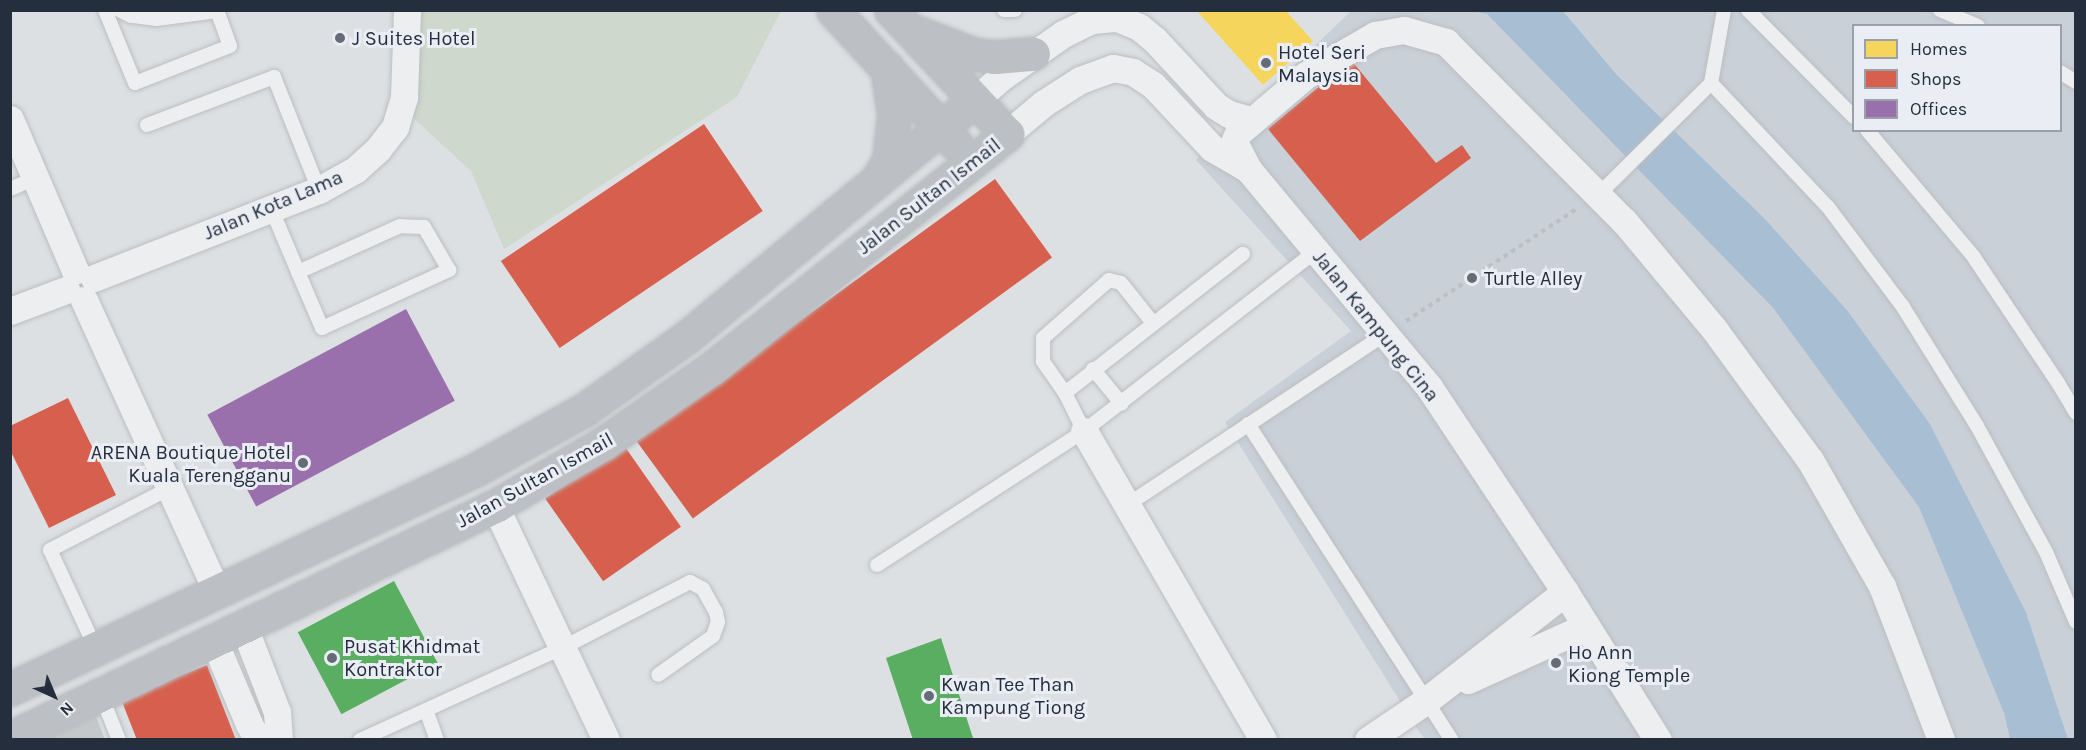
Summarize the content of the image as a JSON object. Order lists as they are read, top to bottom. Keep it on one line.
{"streets":{"main road":["Jalan Sultan Ismail"],"street":["Jalan Kota Lama","Jalan Kampung Cina"]},"crossings":[["Jalan Sultan Ismail","Jalan Kampung Cina"]],"places":["J Suites Hotel","Hotel Seri Malaysia","Turtle Alley","ARENA Boutique Hotel Kuala Terengganu","Pusat Khidmat Kontraktor","Ho Ann Kiong Temple","Kwan Tee Than Kampung Tiong"],"legend":["Homes","Shops","Offices"],"north":"bottom right"}
